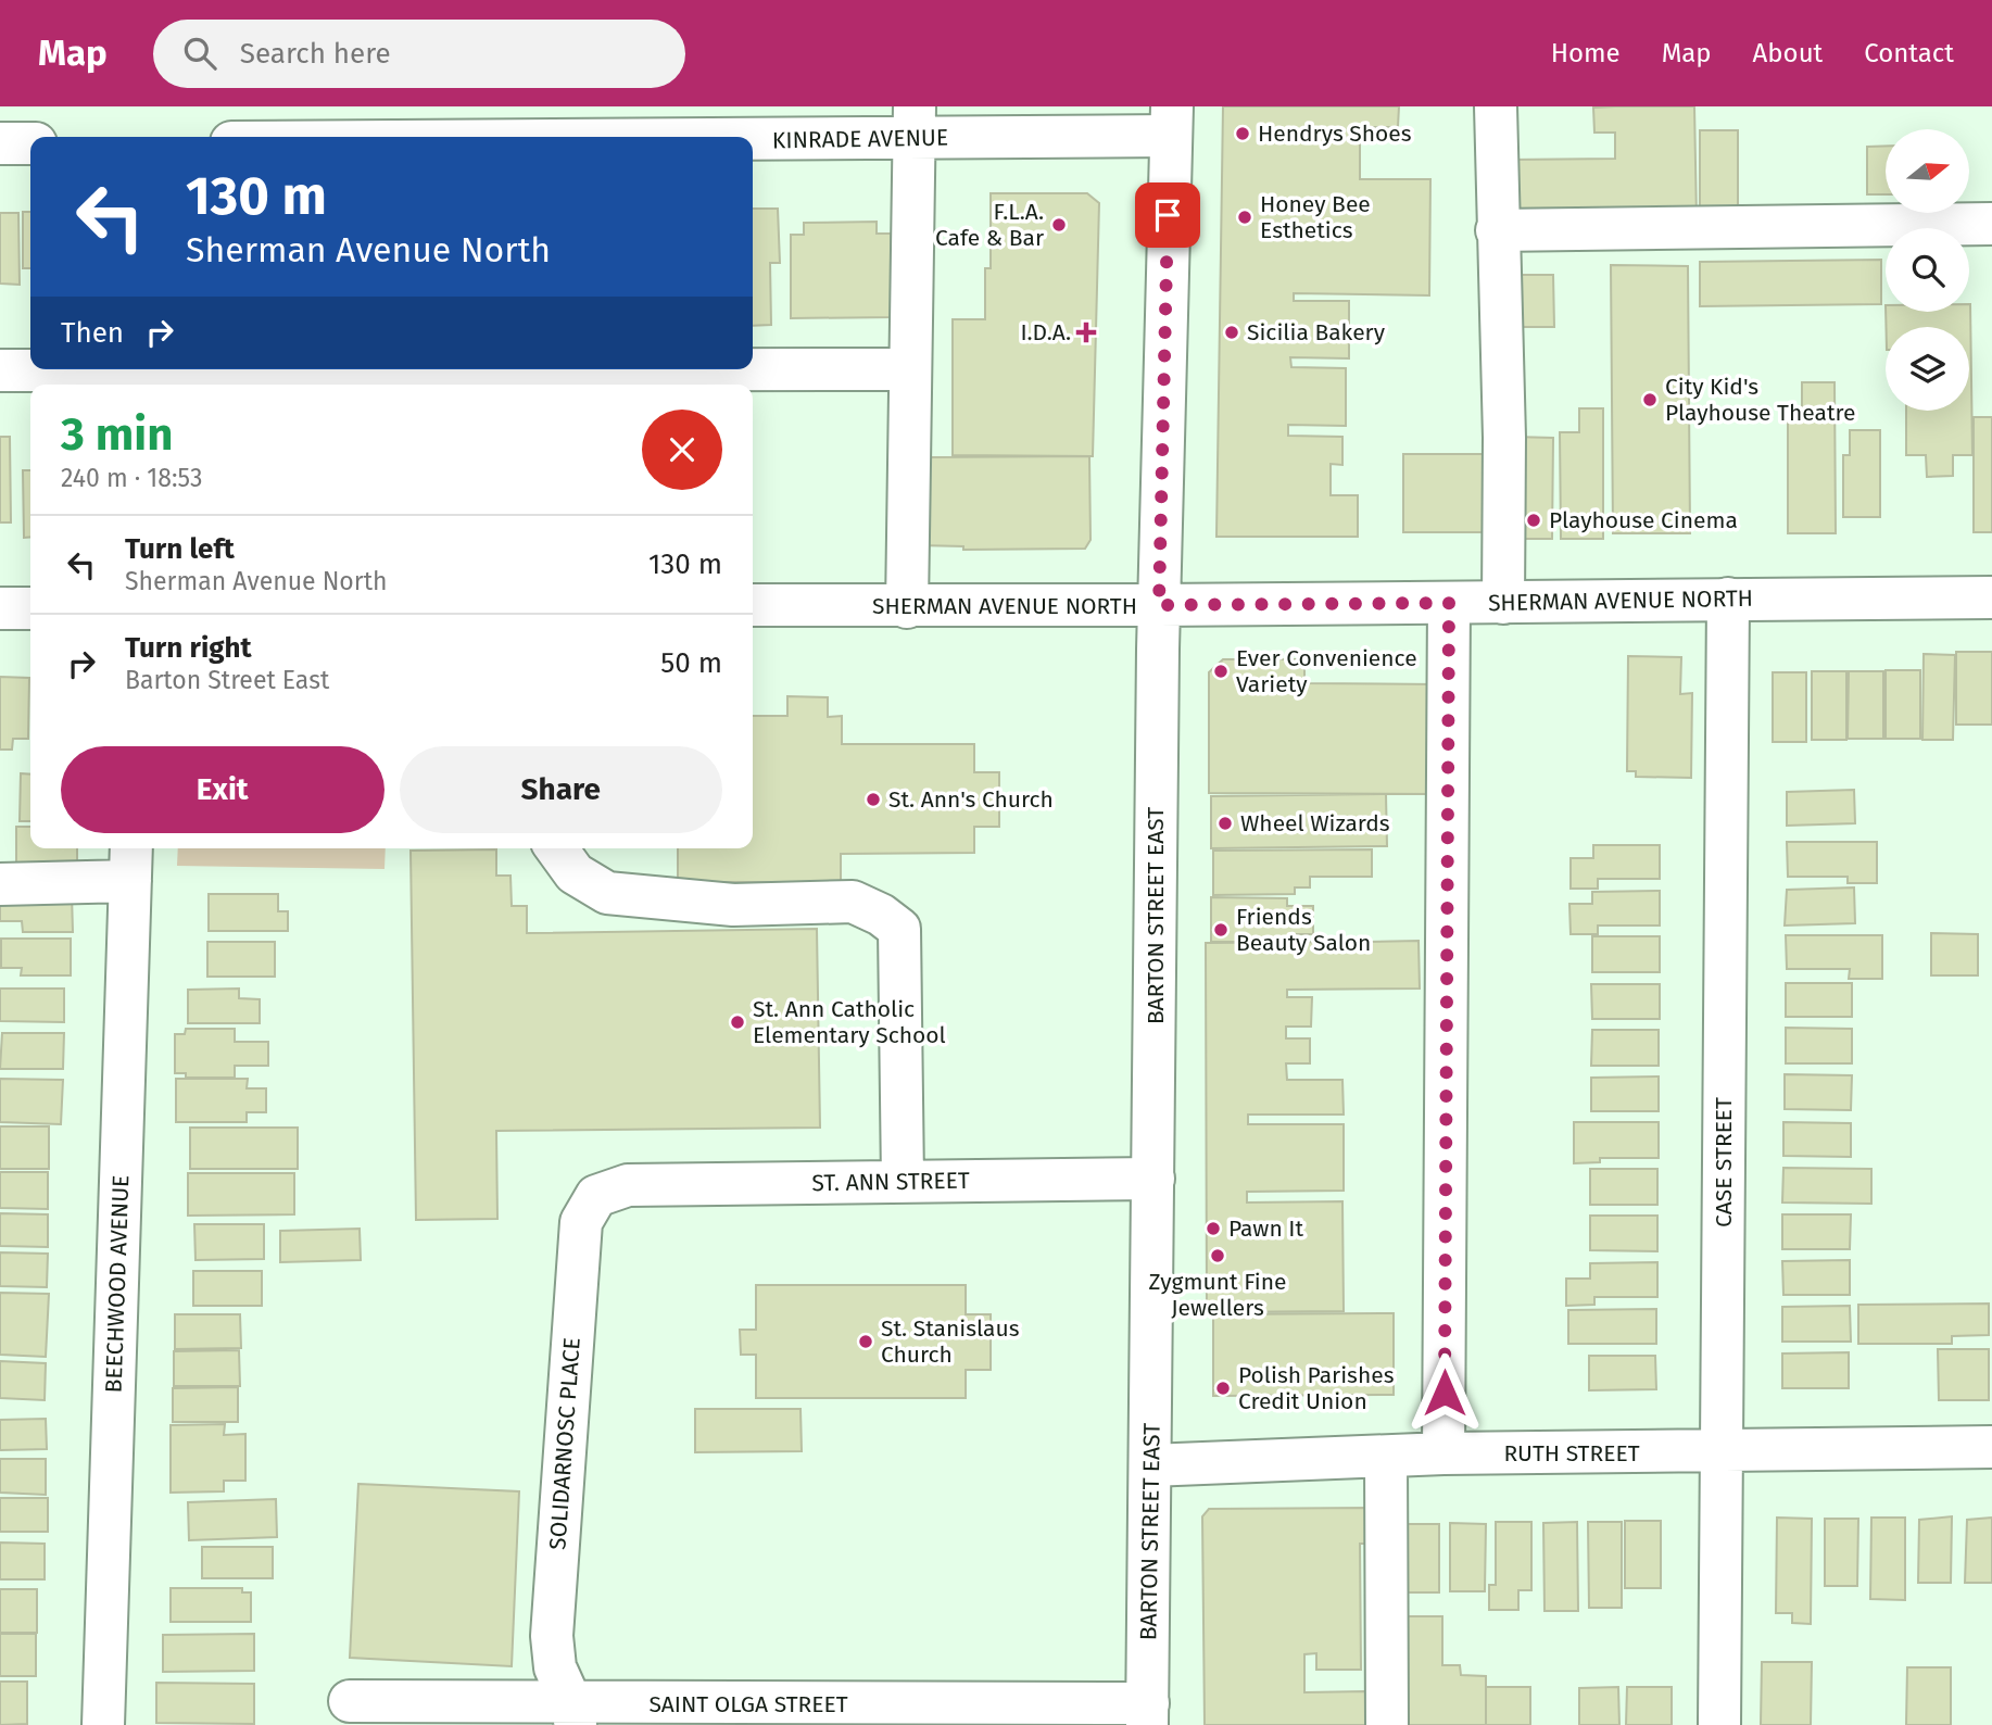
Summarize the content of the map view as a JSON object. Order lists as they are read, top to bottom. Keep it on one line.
{"streets":{"street":["KINRADE AVENUE","SHERMAN AVENUE NORTH","BARTON STREET EAST","CASE STREET","ST. ANN STREET","BEECHWOOD AVENUE","SOLIDARNOSC PLACE","RUTH STREET","SAINT OLGA STREET"]},"crossings":[["KINRADE AVENUE","BARTON STREET EAST"],["SHERMAN AVENUE NORTH","BARTON STREET EAST"],["SHERMAN AVENUE NORTH","CASE STREET"],["BARTON STREET EAST","ST. ANN STREET"],["BARTON STREET EAST","RUTH STREET"],["BARTON STREET EAST","SAINT OLGA STREET"],["CASE STREET","RUTH STREET"],["ST. ANN STREET","SOLIDARNOSC PLACE"],["SOLIDARNOSC PLACE","SAINT OLGA STREET"]],"places":{"other":["Hendrys Shoes","Honey Bee Esthetics","F.L.A. Cafe & Bar","Sicilia Bakery","City Kid's Playhouse Theatre","Playhouse Cinema","Ever Convenience Variety","St. Ann's Church","Wheel Wizards","Friends Beauty Salon","St. Ann Catholic Elementary School","Pawn It","Zygmunt Fine Jewellers","St. Stanislaus Church","Polish Parishes Credit Union"],"health":["I.D.A."]},"north":"right","page":{"header":"Map","search":"Search here","nav":["Home","Map","About","Contact"],"turn":["130 m","Sherman Avenue North"],"then":"Then","heading":["3 min","240 m · 18:53"],"list":[{"name":"Turn left","note":"Sherman Avenue North","value":"130 m"},{"name":"Turn right","note":"Barton Street East","value":"50 m"}],"buttons":["Exit","Share"]}}
